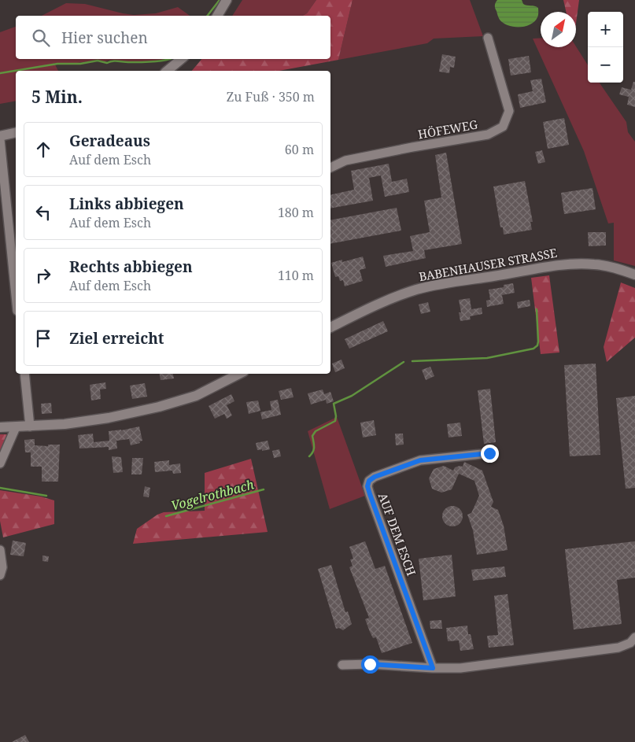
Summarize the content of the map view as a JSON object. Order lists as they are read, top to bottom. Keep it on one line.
{"streets":{"main road":["BABENHAUSER STRASSE"],"street":["HÖFEWEG","AUF DEM ESCH"]},"water":["Vogelrothbach"],"north":"top right","page":{"map_buttons":["+","−"],"search":"Hier suchen","heading":["5 Min.","Zu Fuß · 350 m"],"list":[["Geradeaus","Auf dem Esch","60 m"],["Links abbiegen","Auf dem Esch","180 m"],["Rechts abbiegen","Auf dem Esch","110 m"],"Ziel erreicht"]}}
